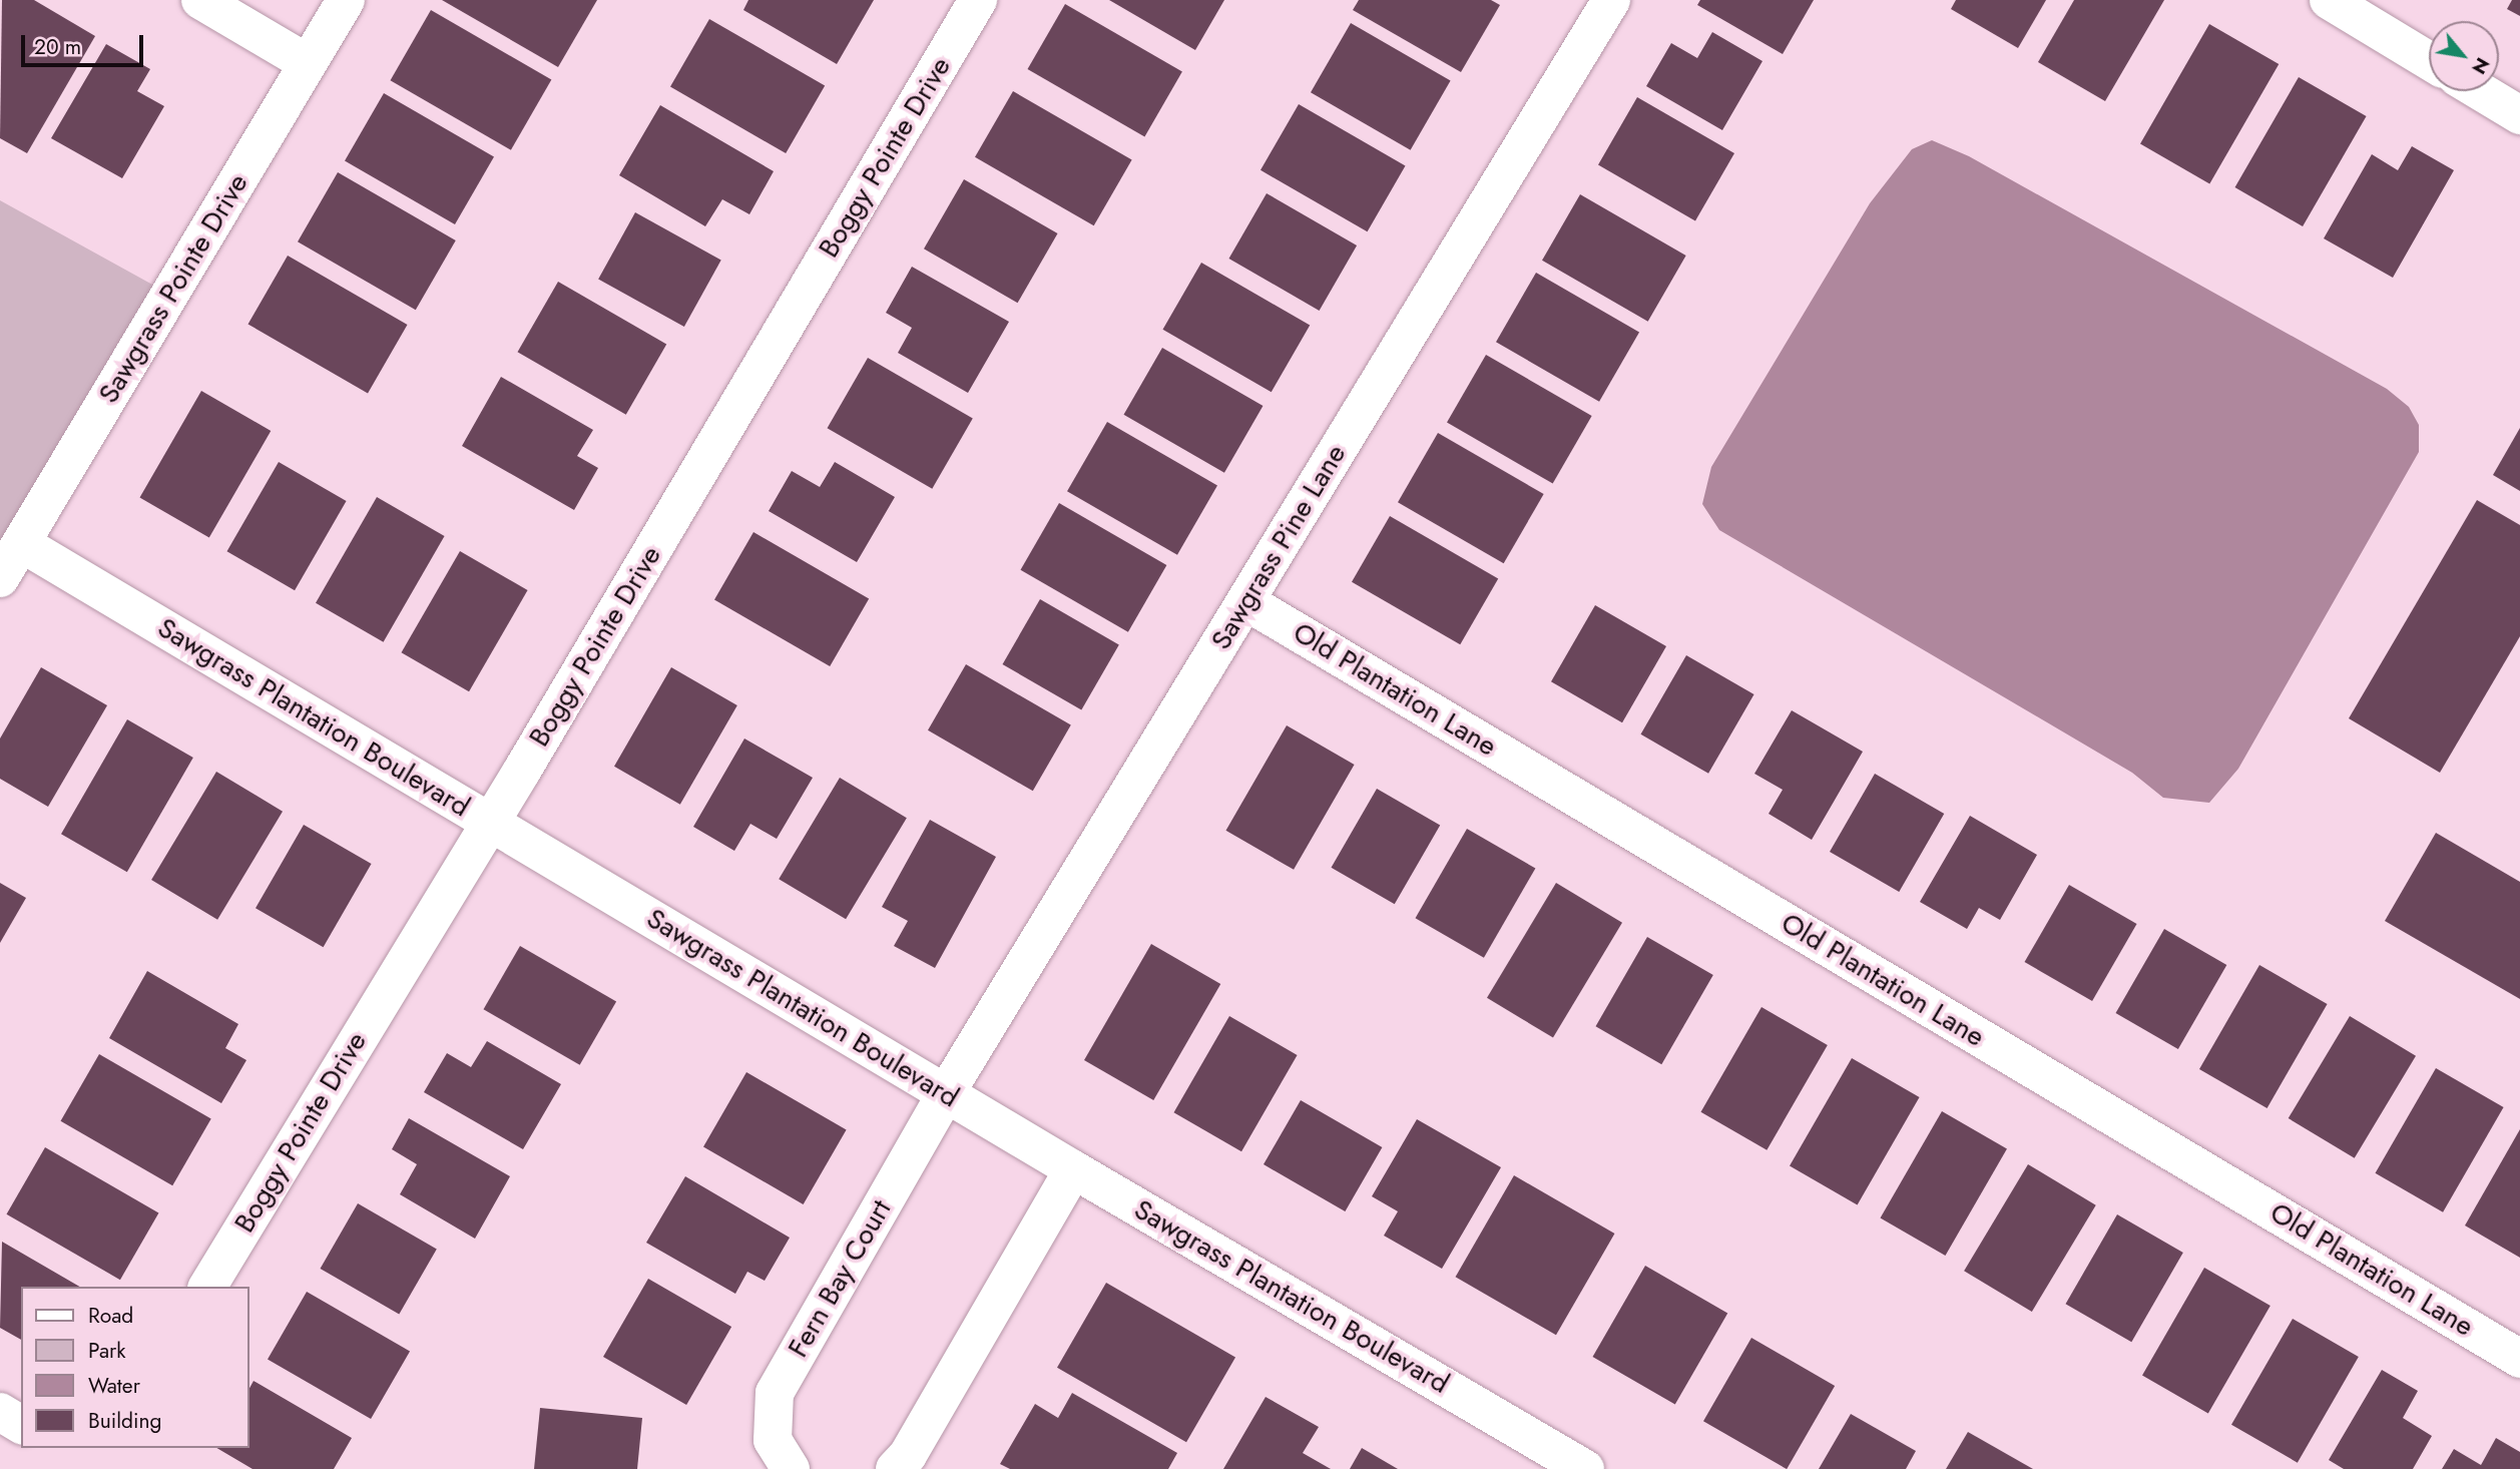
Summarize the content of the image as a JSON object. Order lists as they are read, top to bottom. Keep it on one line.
{"streets":{"street":["Boggy Pointe Drive","Sawgrass Pointe Drive","Sawgrass Pine Lane","Old Plantation Lane","Sawgrass Plantation Boulevard","Fern Bay Court"]},"crossings":[["Boggy Pointe Drive","Sawgrass Plantation Boulevard"],["Sawgrass Pointe Drive","Sawgrass Plantation Boulevard"],["Sawgrass Pine Lane","Old Plantation Lane"],["Sawgrass Pine Lane","Sawgrass Plantation Boulevard"],["Sawgrass Pine Lane","Fern Bay Court"],["Sawgrass Plantation Boulevard","Fern Bay Court"]],"legend":["Road","Park","Water","Building"],"scale_bar":"20 m","north":"bottom right"}
